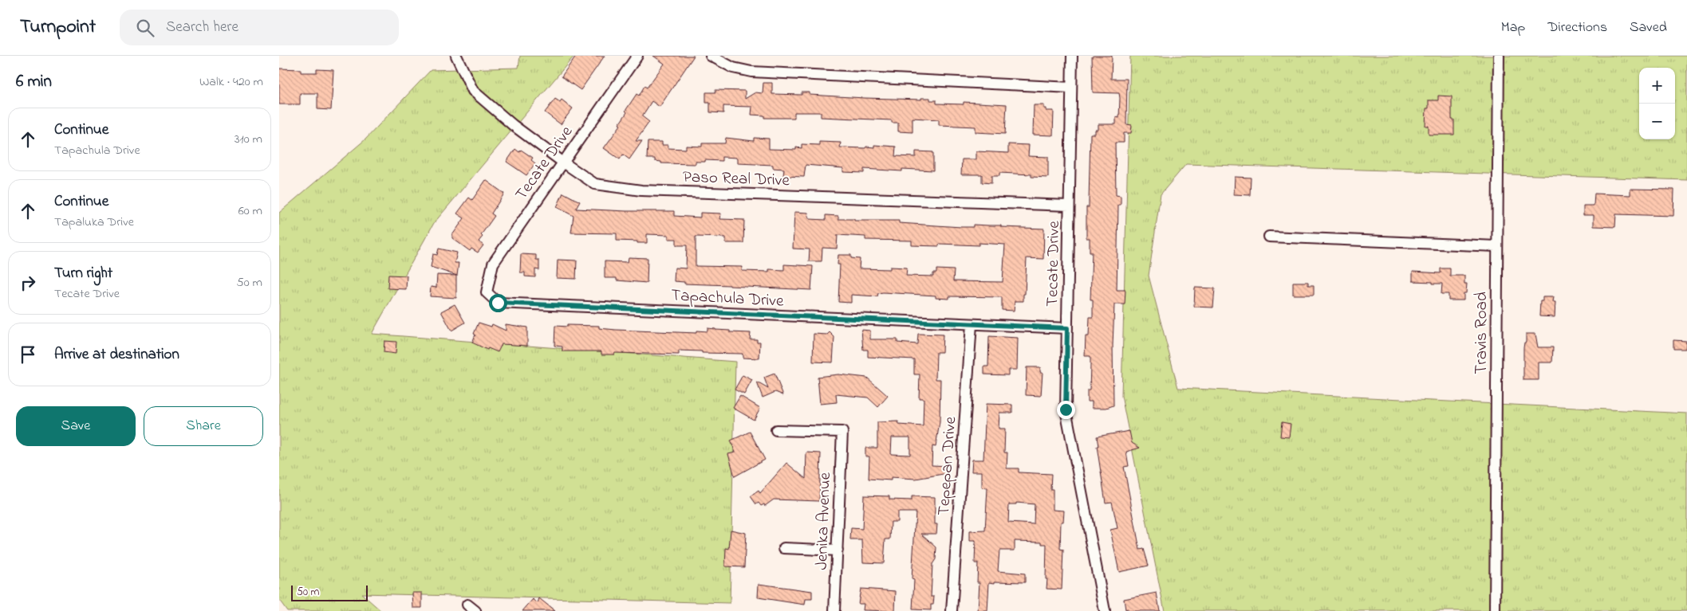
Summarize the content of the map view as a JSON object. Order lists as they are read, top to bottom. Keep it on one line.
{"streets":{"street":["Tecate Drive","Paso Real Drive","Tapachula Drive","Travis Road","Tepepan Drive","Jenika Avenue"]},"crossings":[["Tecate Drive","Paso Real Drive"],["Tecate Drive","Tapachula Drive"],["Tapachula Drive","Tepepan Drive"]],"scale_bar":"50 m","page":{"header":"Turnpoint","search":"Search here","nav":["Map","Directions","Saved"],"heading":["6 min","Walk · 420 m"],"map_buttons":["+","−"],"list":[["Continue","Tapachula Drive","310 m"],["Continue","Tapaluka Drive","60 m"],["Turn right","Tecate Drive","50 m"],"Arrive at destination"],"buttons":["Save","Share"],"scale":"50 m"}}
